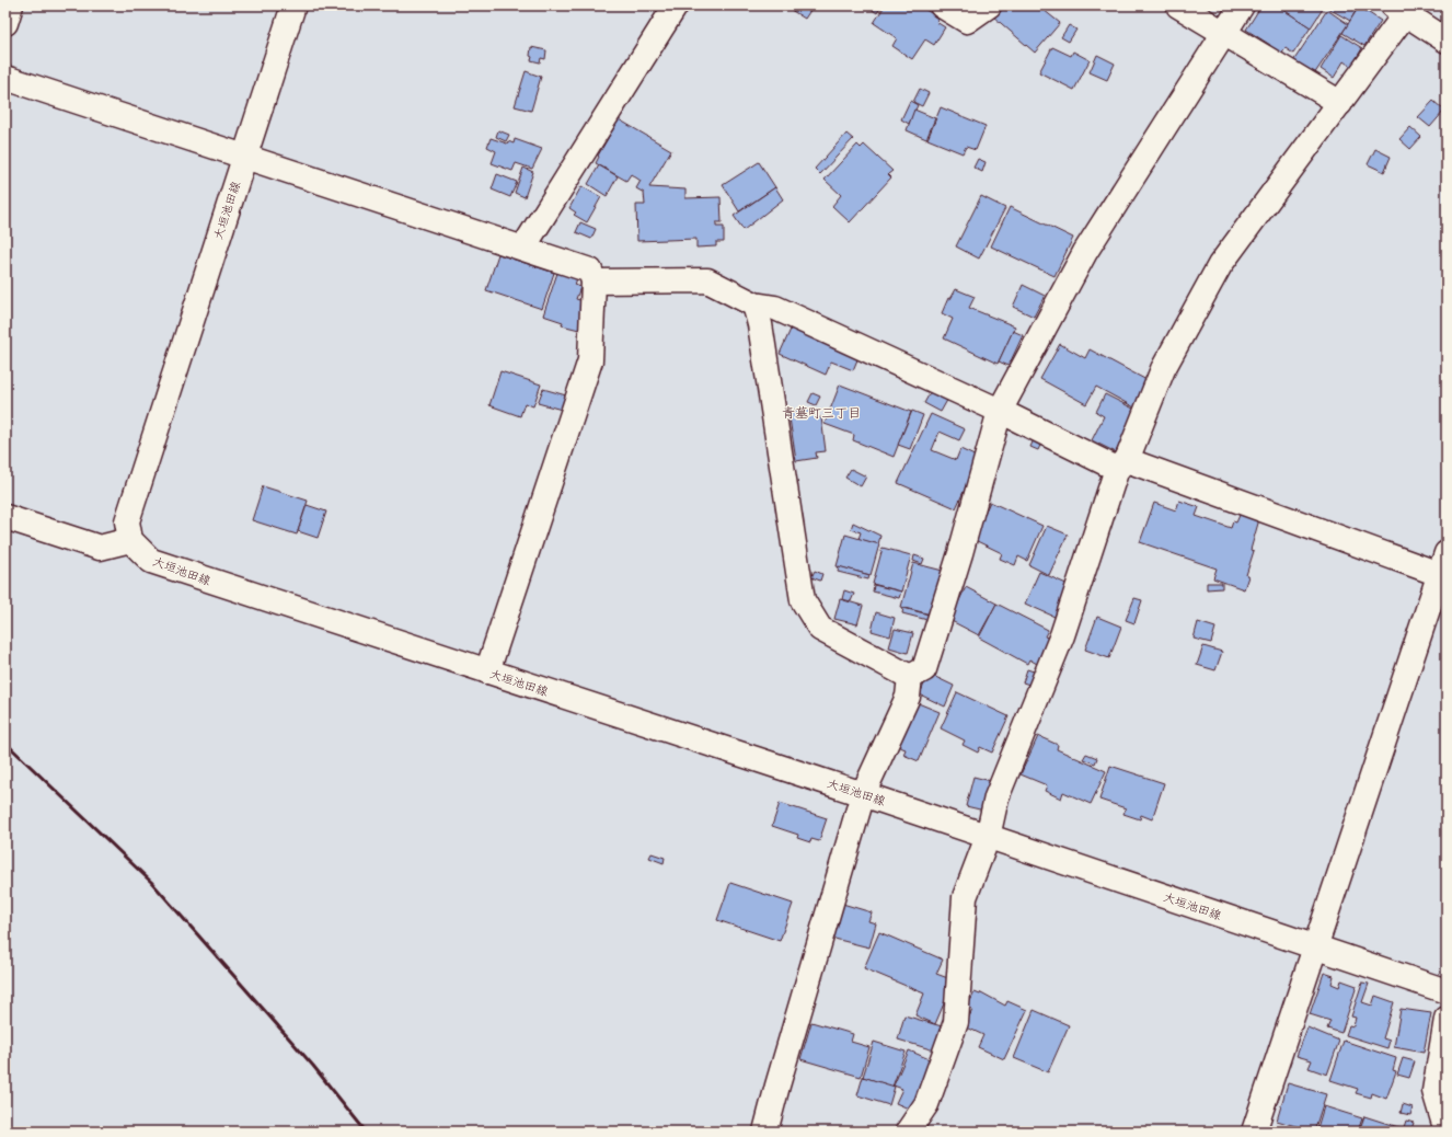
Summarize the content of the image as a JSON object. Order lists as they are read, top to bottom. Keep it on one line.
{"streets":{"street":["大垣池田線"]},"districts":["青墓町三丁目"]}
